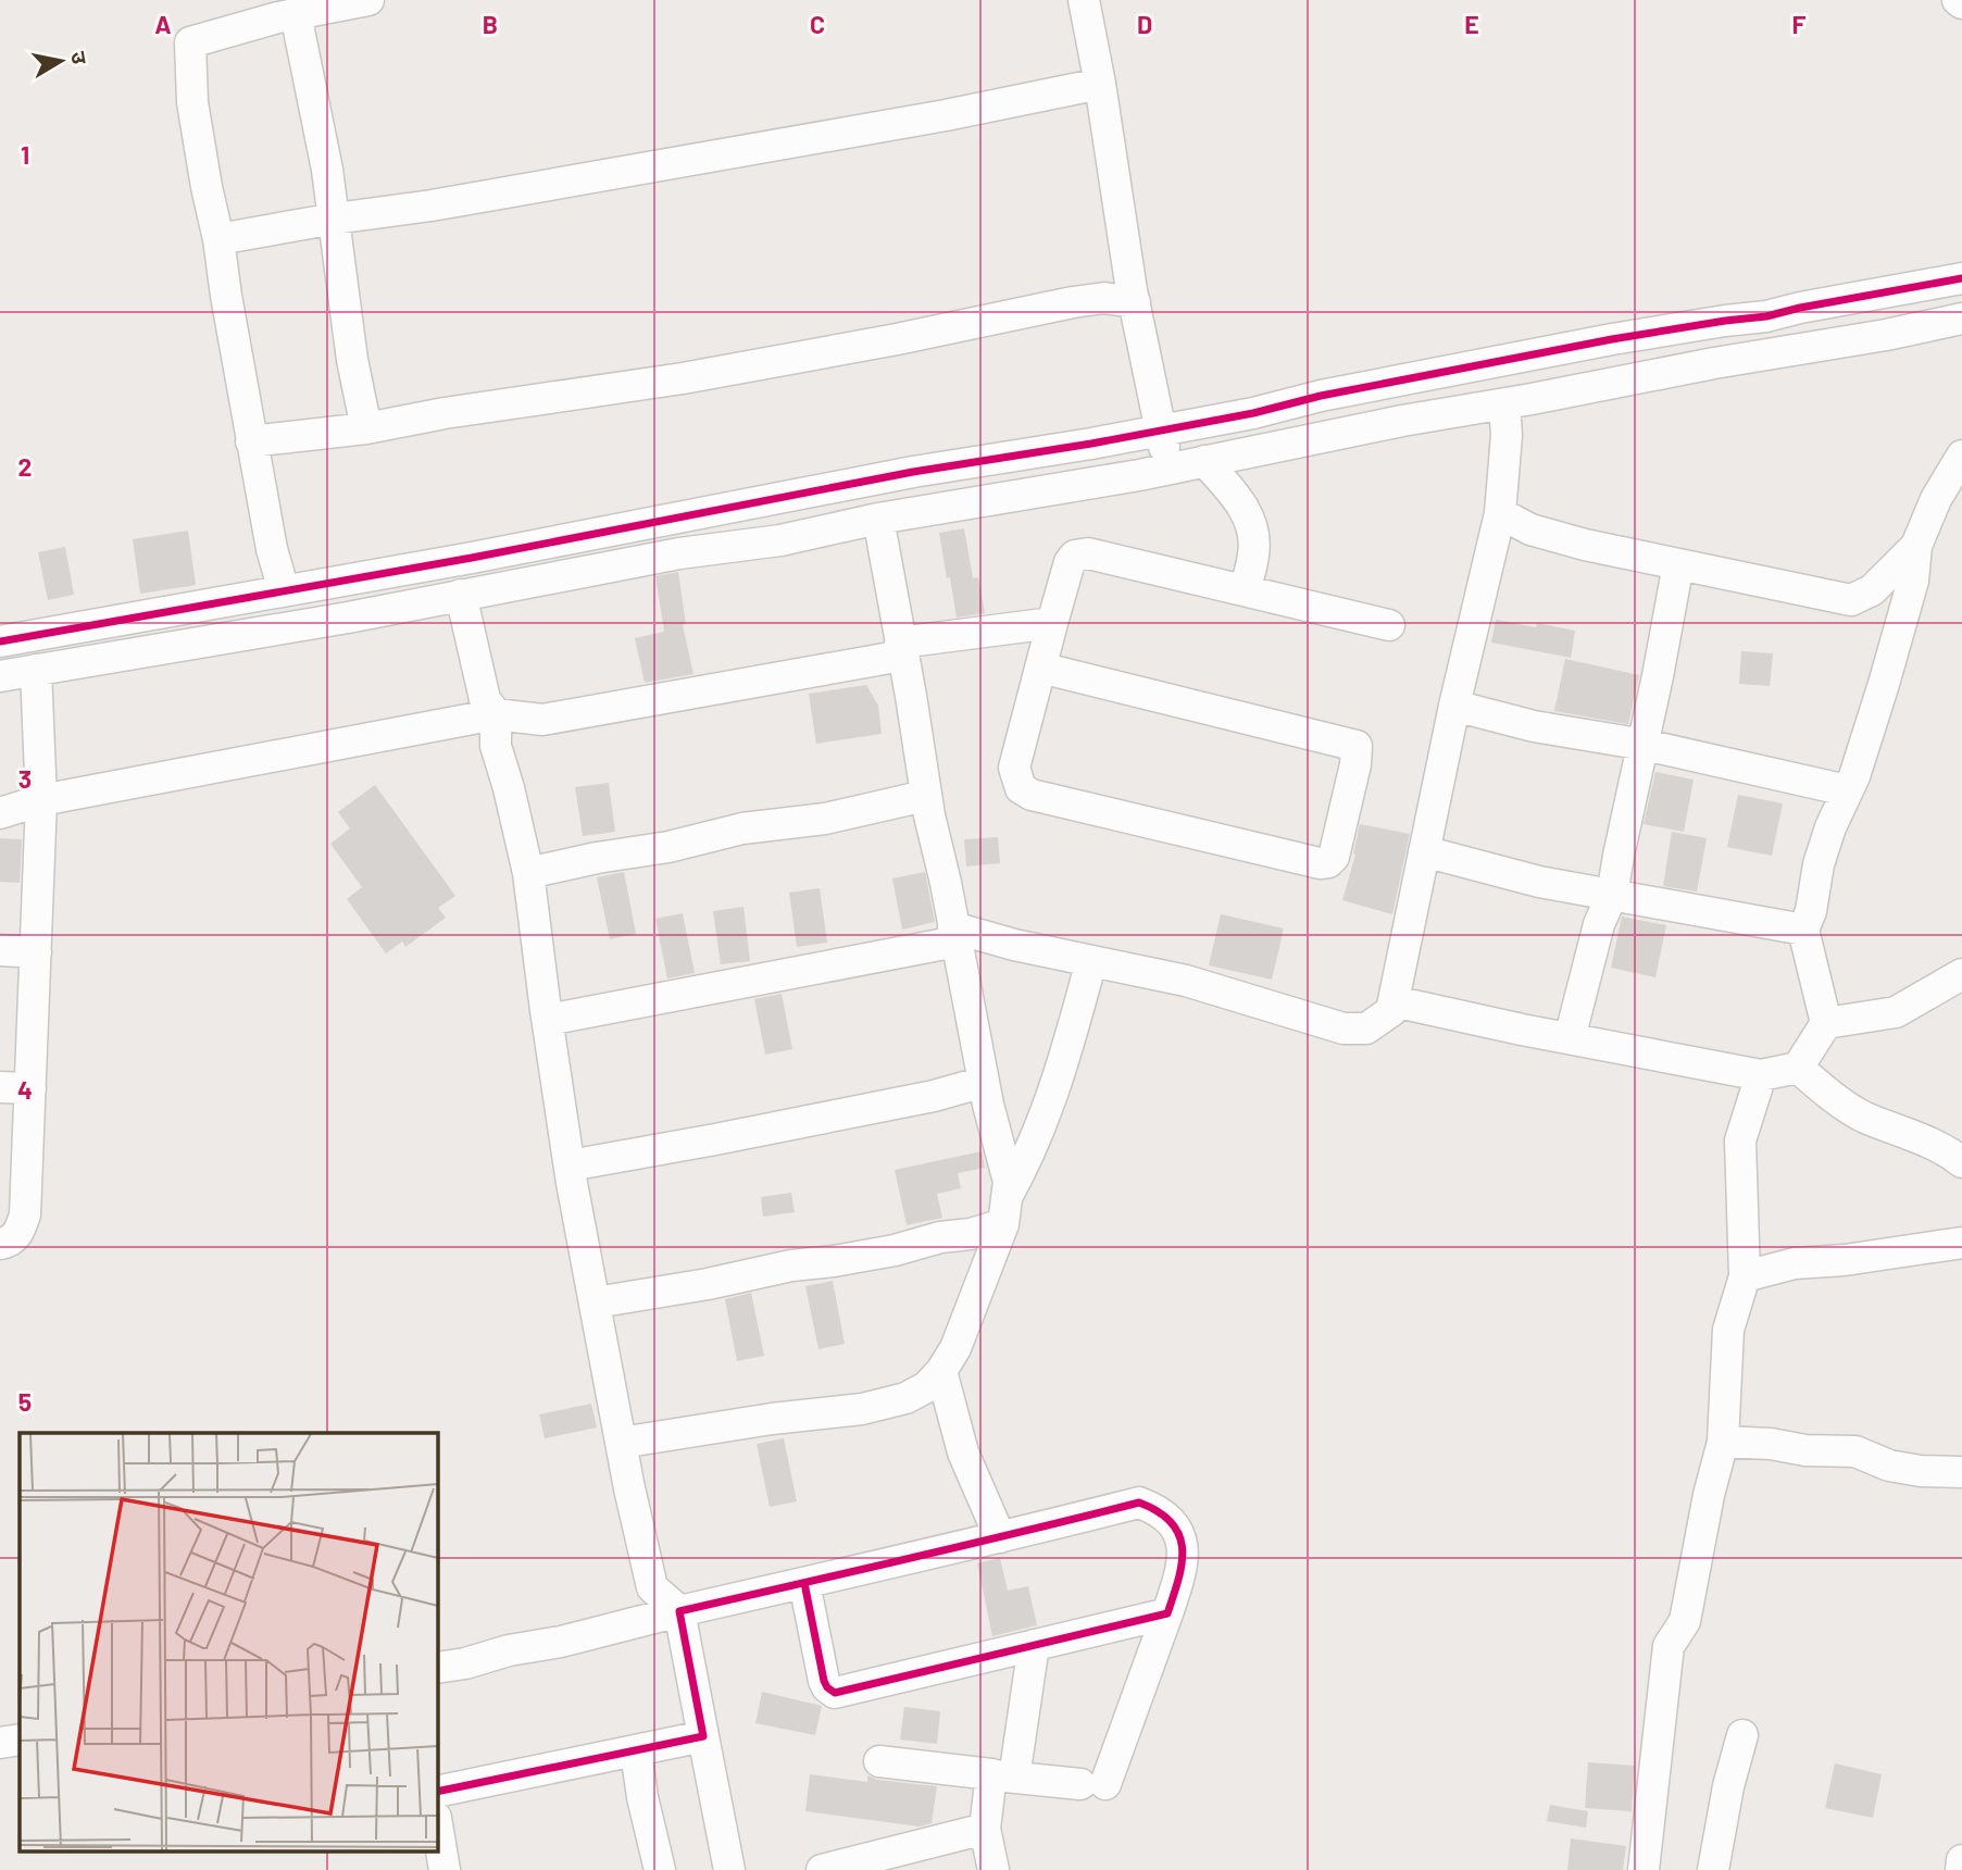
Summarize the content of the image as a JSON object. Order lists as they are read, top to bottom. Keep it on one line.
{"north":"right","grid":{"columns":["A","B","C","D","E","F"],"rows":["1","2","3","4","5"]}}
